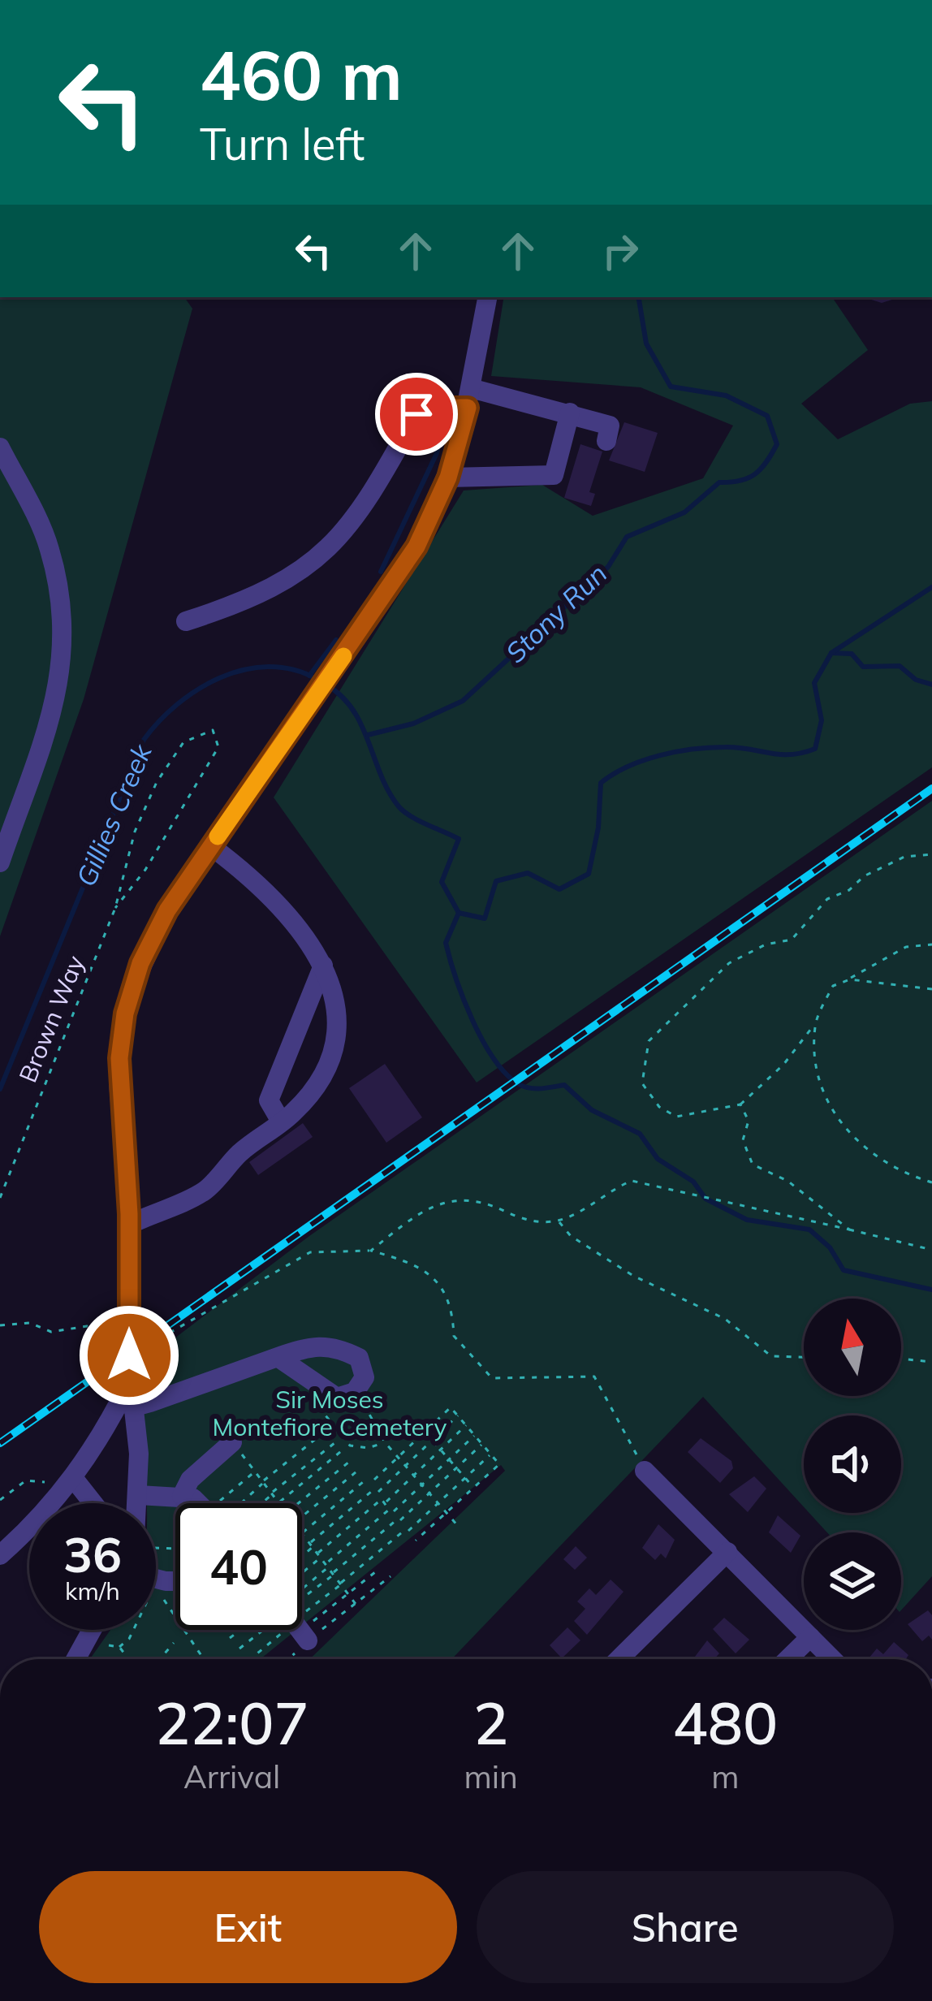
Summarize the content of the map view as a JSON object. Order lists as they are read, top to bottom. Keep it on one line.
{"streets":{"path":["Brown Way"]},"water":["Stony Run","Gillies Creek"],"parks":["Sir Moses Montefiore Cemetery"],"north":"top","page":{"turn":["460 m","Turn left"],"speed":"36 km/h","limit":"40","eta":["22:07","Arrival","2","min","480","m"],"buttons":["Exit","Share"]}}
